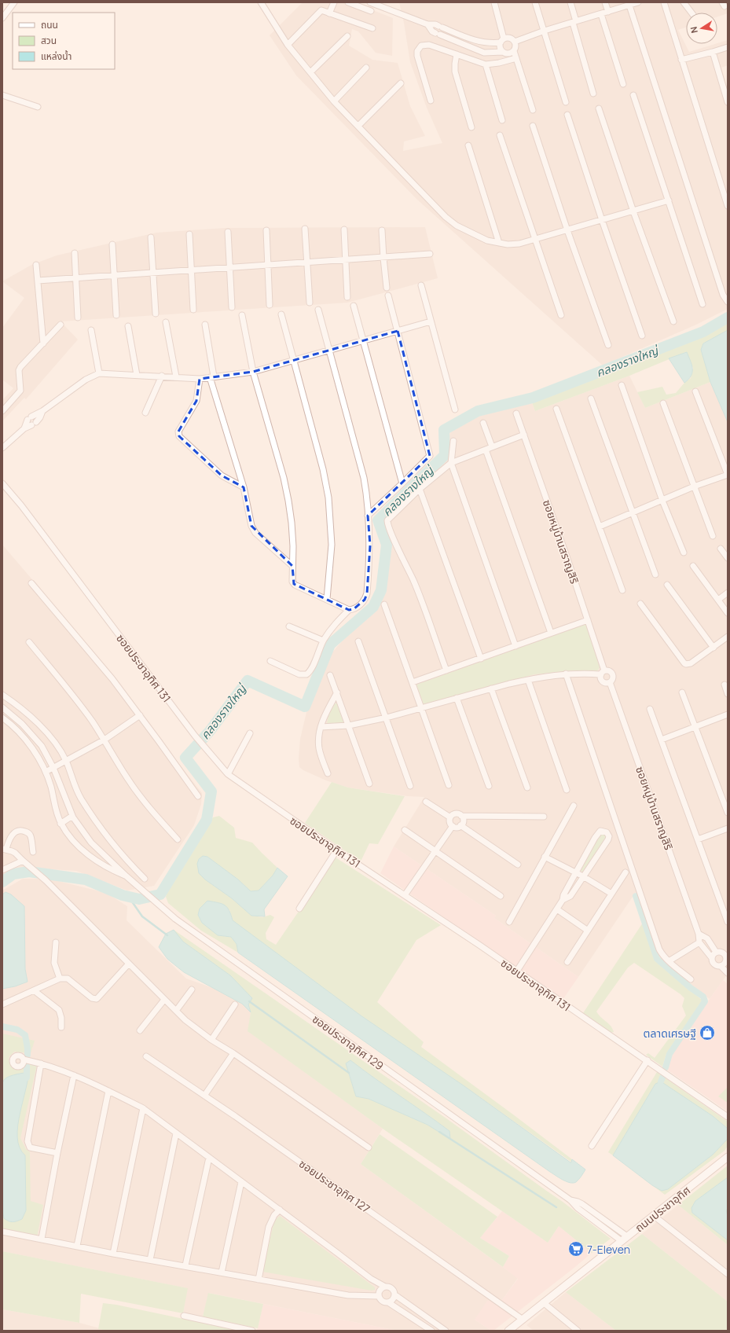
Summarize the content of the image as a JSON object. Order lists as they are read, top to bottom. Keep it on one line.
{"streets":{"main road":["ถนนประชาอุทิศ"],"street":["ซอยหมู่บ้านสราญสิริ","ซอยประชาอุทิศ 131","ซอยประชาอุทิศ 129","ซอยประชาอุทิศ 127"]},"crossings":[["ซอยประชาอุทิศ 129","ถนนประชาอุทิศ"],["ซอยประชาอุทิศ 127","ถนนประชาอุทิศ"]],"water":["คลองรางใหญ่"],"places":{"shop":["ตลาดเศรษฐี"],"supermarket":["7-Eleven"]},"legend":["ถนน","สวน","แหล่งน้ำ"],"north":"left"}
